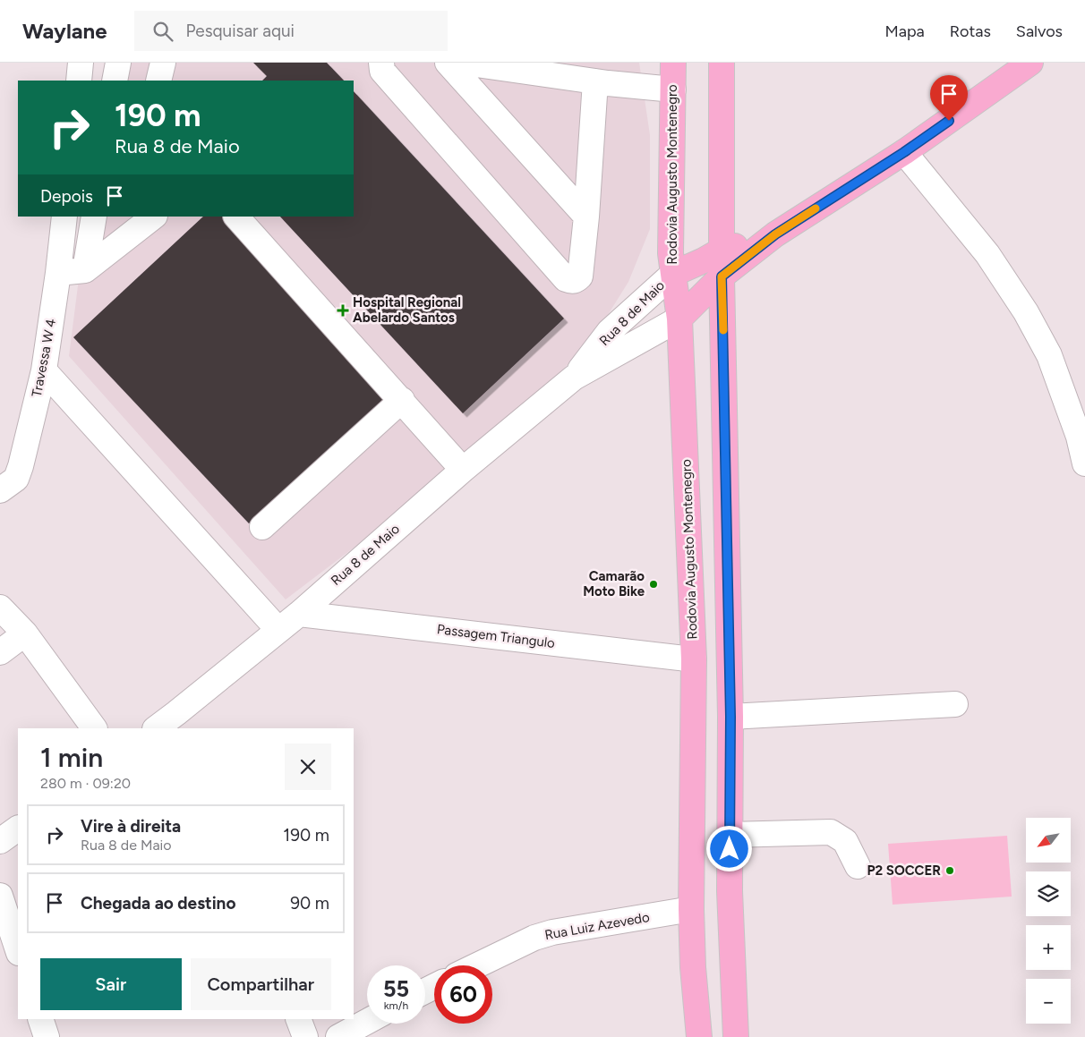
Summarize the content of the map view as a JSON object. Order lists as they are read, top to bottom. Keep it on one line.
{"streets":{"main road":["Rodovia Augusto Montenegro","Rua 8 de Maio"],"street":["Travessa W 4","Passagem Triangulo","Rua Luiz Azevedo"]},"crossings":[["Rodovia Augusto Montenegro","Rua 8 de Maio"],["Rodovia Augusto Montenegro","Passagem Triangulo"],["Rodovia Augusto Montenegro","Rua Luiz Azevedo"],["Rua 8 de Maio","Passagem Triangulo"]],"places":{"health":["Hospital Regional Abelardo Santos"],"other":["Camarão Moto Bike","P2 SOCCER"]},"north":"bottom left","page":{"header":"Waylane","search":"Pesquisar aqui","nav":["Mapa","Rotas","Salvos"],"turn":["190 m","Rua 8 de Maio"],"then":"Depois","heading":["1 min","280 m · 09:20"],"list":[{"name":"Vire à direita","note":"Rua 8 de Maio","value":"190 m"},{"name":"Chegada ao destino","value":"90 m"}],"map_buttons":["+","−"],"buttons":["Sair","Compartilhar"],"speed":"55 km/h","limit":"60"}}
